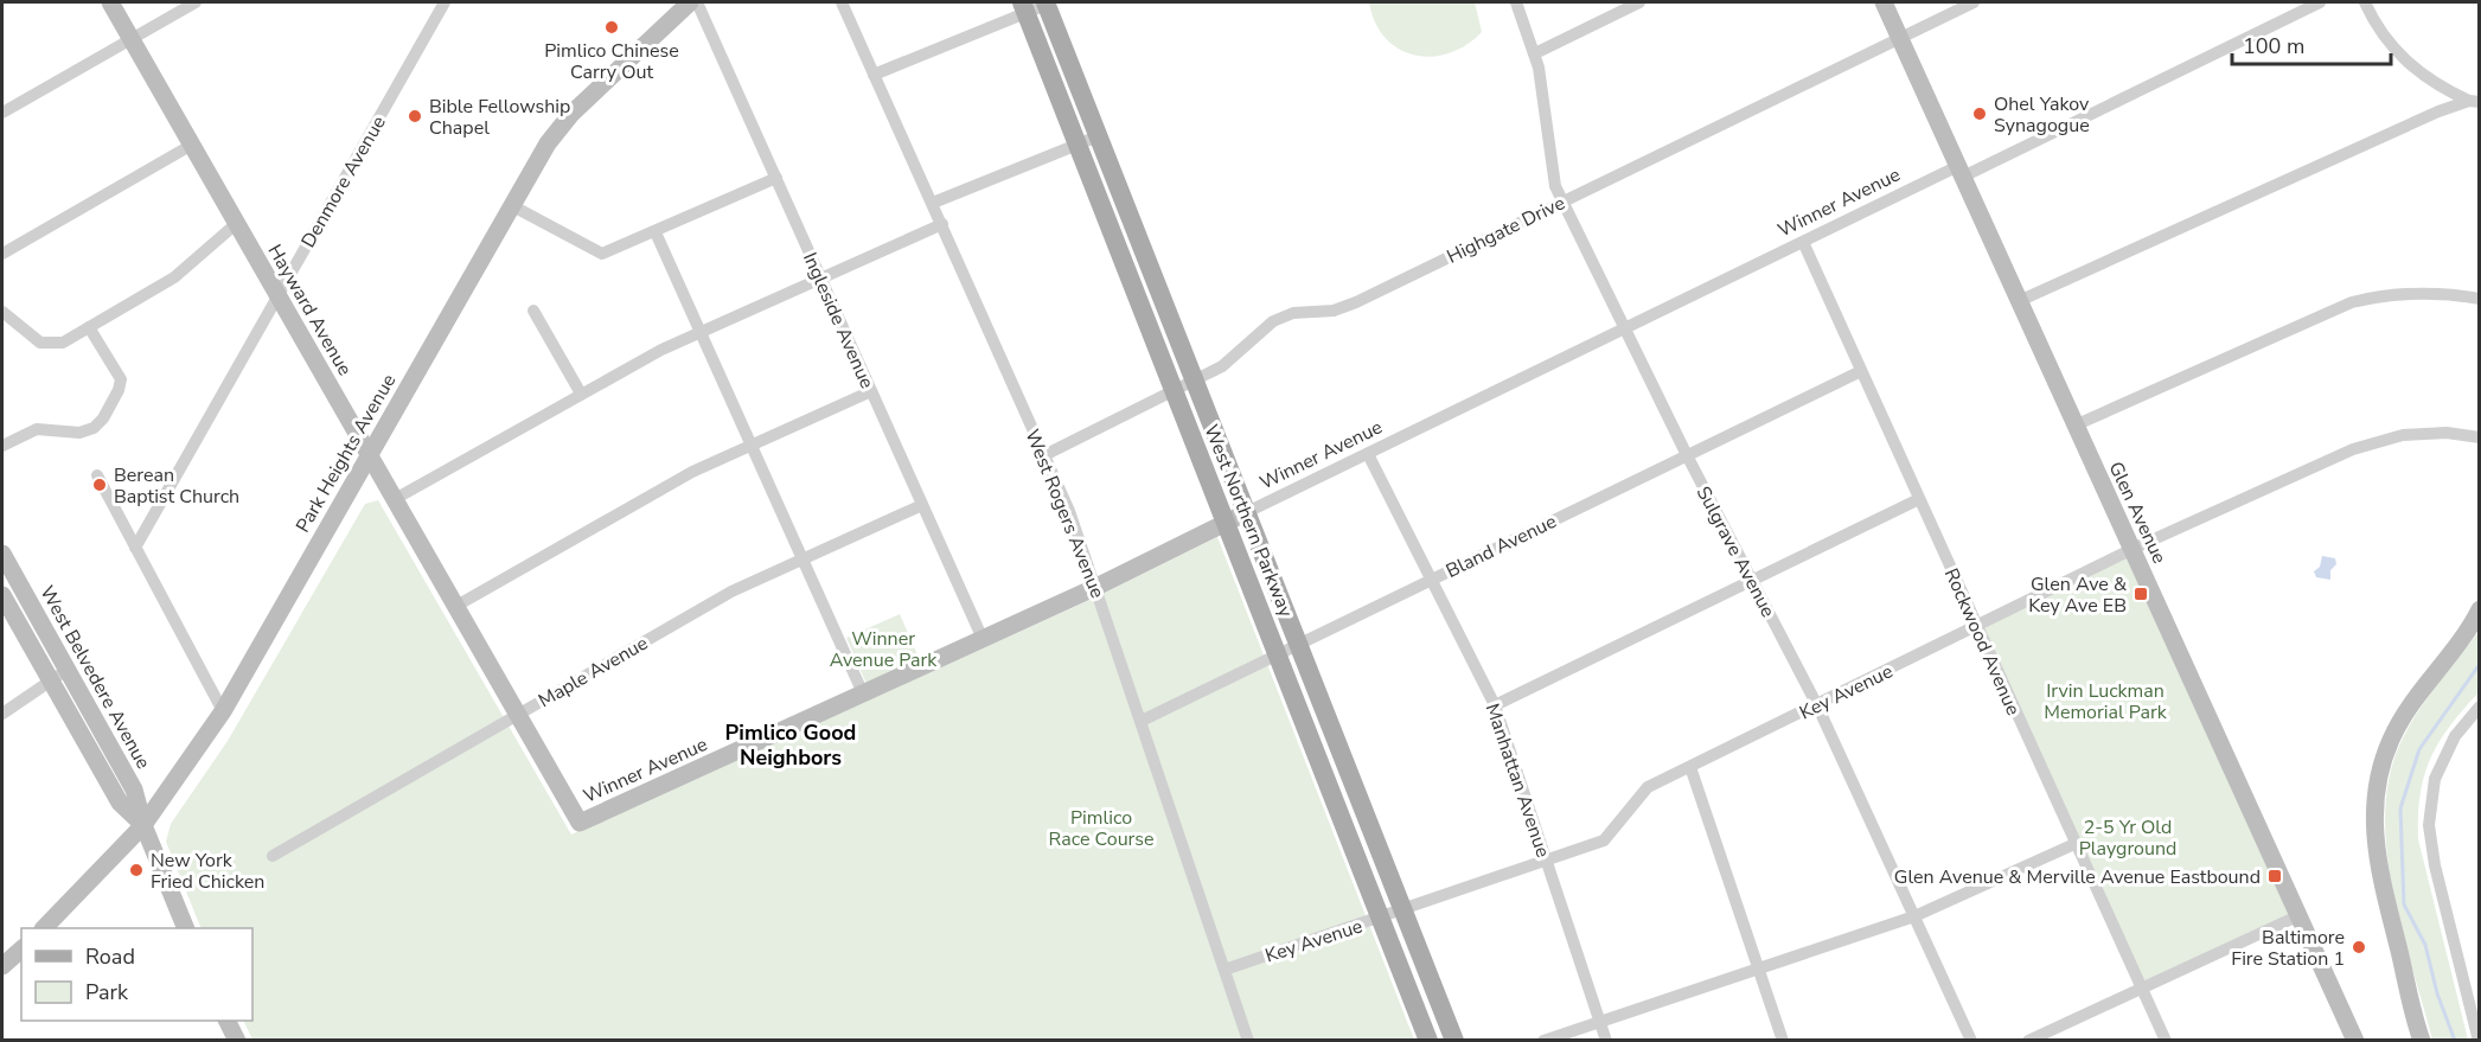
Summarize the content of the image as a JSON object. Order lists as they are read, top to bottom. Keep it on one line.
{"streets":{"main road":["West Northern Parkway"],"street":["Denmore Avenue","Winner Avenue","Highgate Drive","Hayward Avenue","Ingleside Avenue","Park Heights Avenue","Glen Avenue","West Rogers Avenue","Bland Avenue","Sulgrave Avenue","Rockwood Avenue","Maple Avenue","West Belvedere Avenue","Key Avenue","Manhattan Avenue"]},"crossings":[["Denmore Avenue","Hayward Avenue"],["Winner Avenue","Hayward Avenue"],["Winner Avenue","Ingleside Avenue"],["Winner Avenue","Glen Avenue"],["Winner Avenue","West Rogers Avenue"],["Winner Avenue","West Northern Parkway"],["Winner Avenue","Sulgrave Avenue"],["Winner Avenue","Rockwood Avenue"],["Winner Avenue","Manhattan Avenue"],["Highgate Drive","Glen Avenue"],["Highgate Drive","West Rogers Avenue"],["Highgate Drive","West Northern Parkway"],["Highgate Drive","Sulgrave Avenue"],["Hayward Avenue","Park Heights Avenue"],["Hayward Avenue","Maple Avenue"],["Ingleside Avenue","Maple Avenue"],["Park Heights Avenue","West Belvedere Avenue"],["Glen Avenue","Key Avenue"],["West Rogers Avenue","Bland Avenue"],["West Rogers Avenue","Key Avenue"],["West Northern Parkway","Bland Avenue"],["West Northern Parkway","Key Avenue"],["Bland Avenue","Sulgrave Avenue"],["Bland Avenue","Rockwood Avenue"],["Bland Avenue","Manhattan Avenue"],["Sulgrave Avenue","Key Avenue"],["Rockwood Avenue","Key Avenue"],["Key Avenue","Manhattan Avenue"]],"districts":["Pimlico Good Neighbors"],"parks":["Winner Avenue Park","Irvin Luckman Memorial Park","Pimlico Race Course","2-5 Yr Old Playground"],"places":{"other":["Pimlico Chinese Carry Out","Ohel Yakov Synagogue","Bible Fellowship Chapel","Berean Baptist Church","New York Fried Chicken","Baltimore Fire Station 1"],"transit":["Glen Ave & Key Ave EB","Glen Avenue & Merville Avenue Eastbound"]},"legend":["Road","Park"],"scale_bar":"100 m"}
